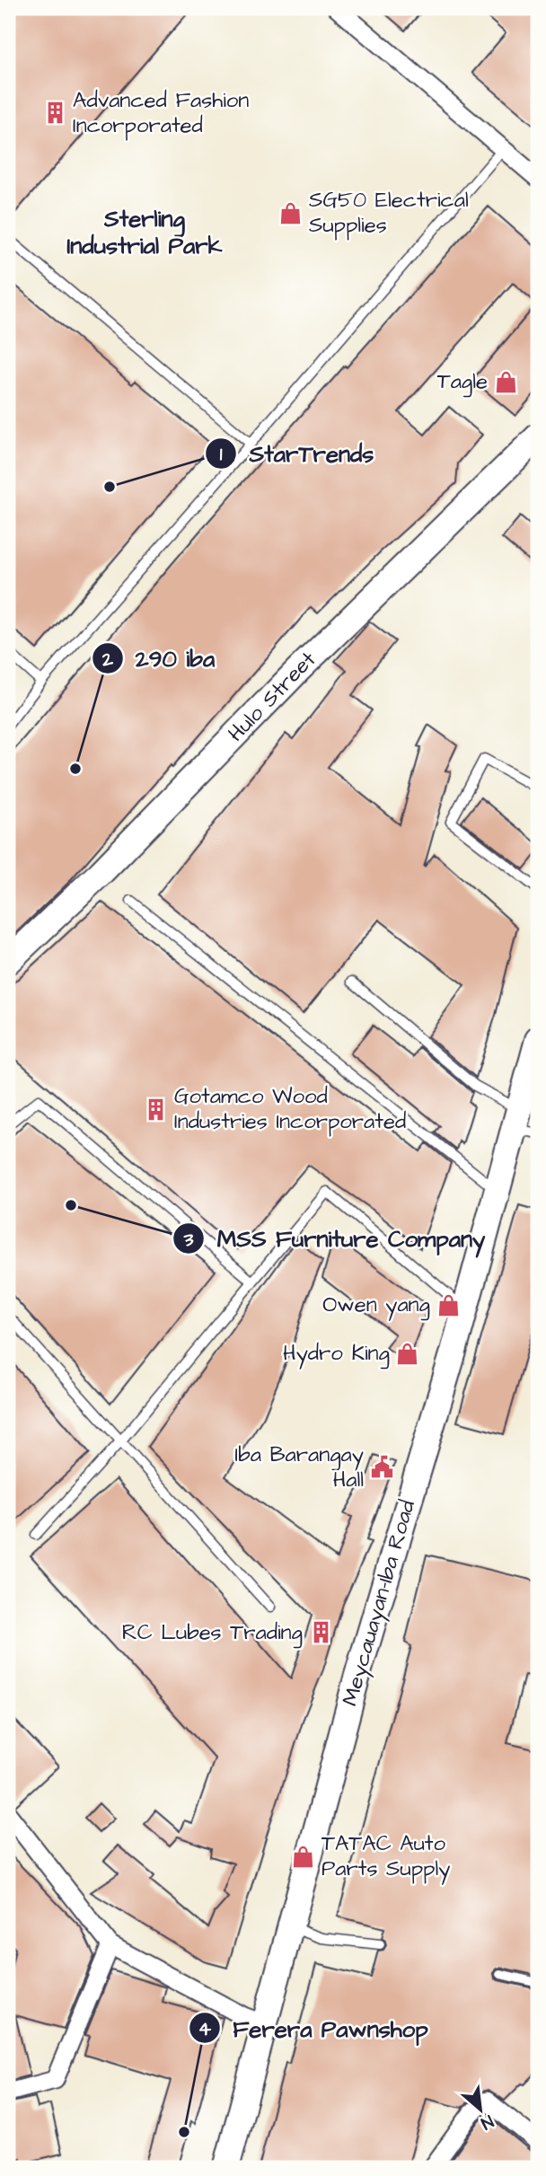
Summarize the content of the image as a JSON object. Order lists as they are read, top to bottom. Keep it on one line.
{"streets":{"main road":["Hulo Street","Meycauayan-Iba Road"]},"districts":["Sterling Industrial Park"],"places":{"building":["Advanced Fashion Incorporated","Gotamco Wood Industries Incorporated","RC Lubes Trading"],"shop":["SG50 Electrical Supplies","Tagle","Owen yang","Hydro King","TATAC Auto Parts Supply"],"other":["StarTrends","290 iba","MSS Furniture Company","Ferera Pawnshop"],"public building":["Iba Barangay Hall"]},"north":"bottom right"}
